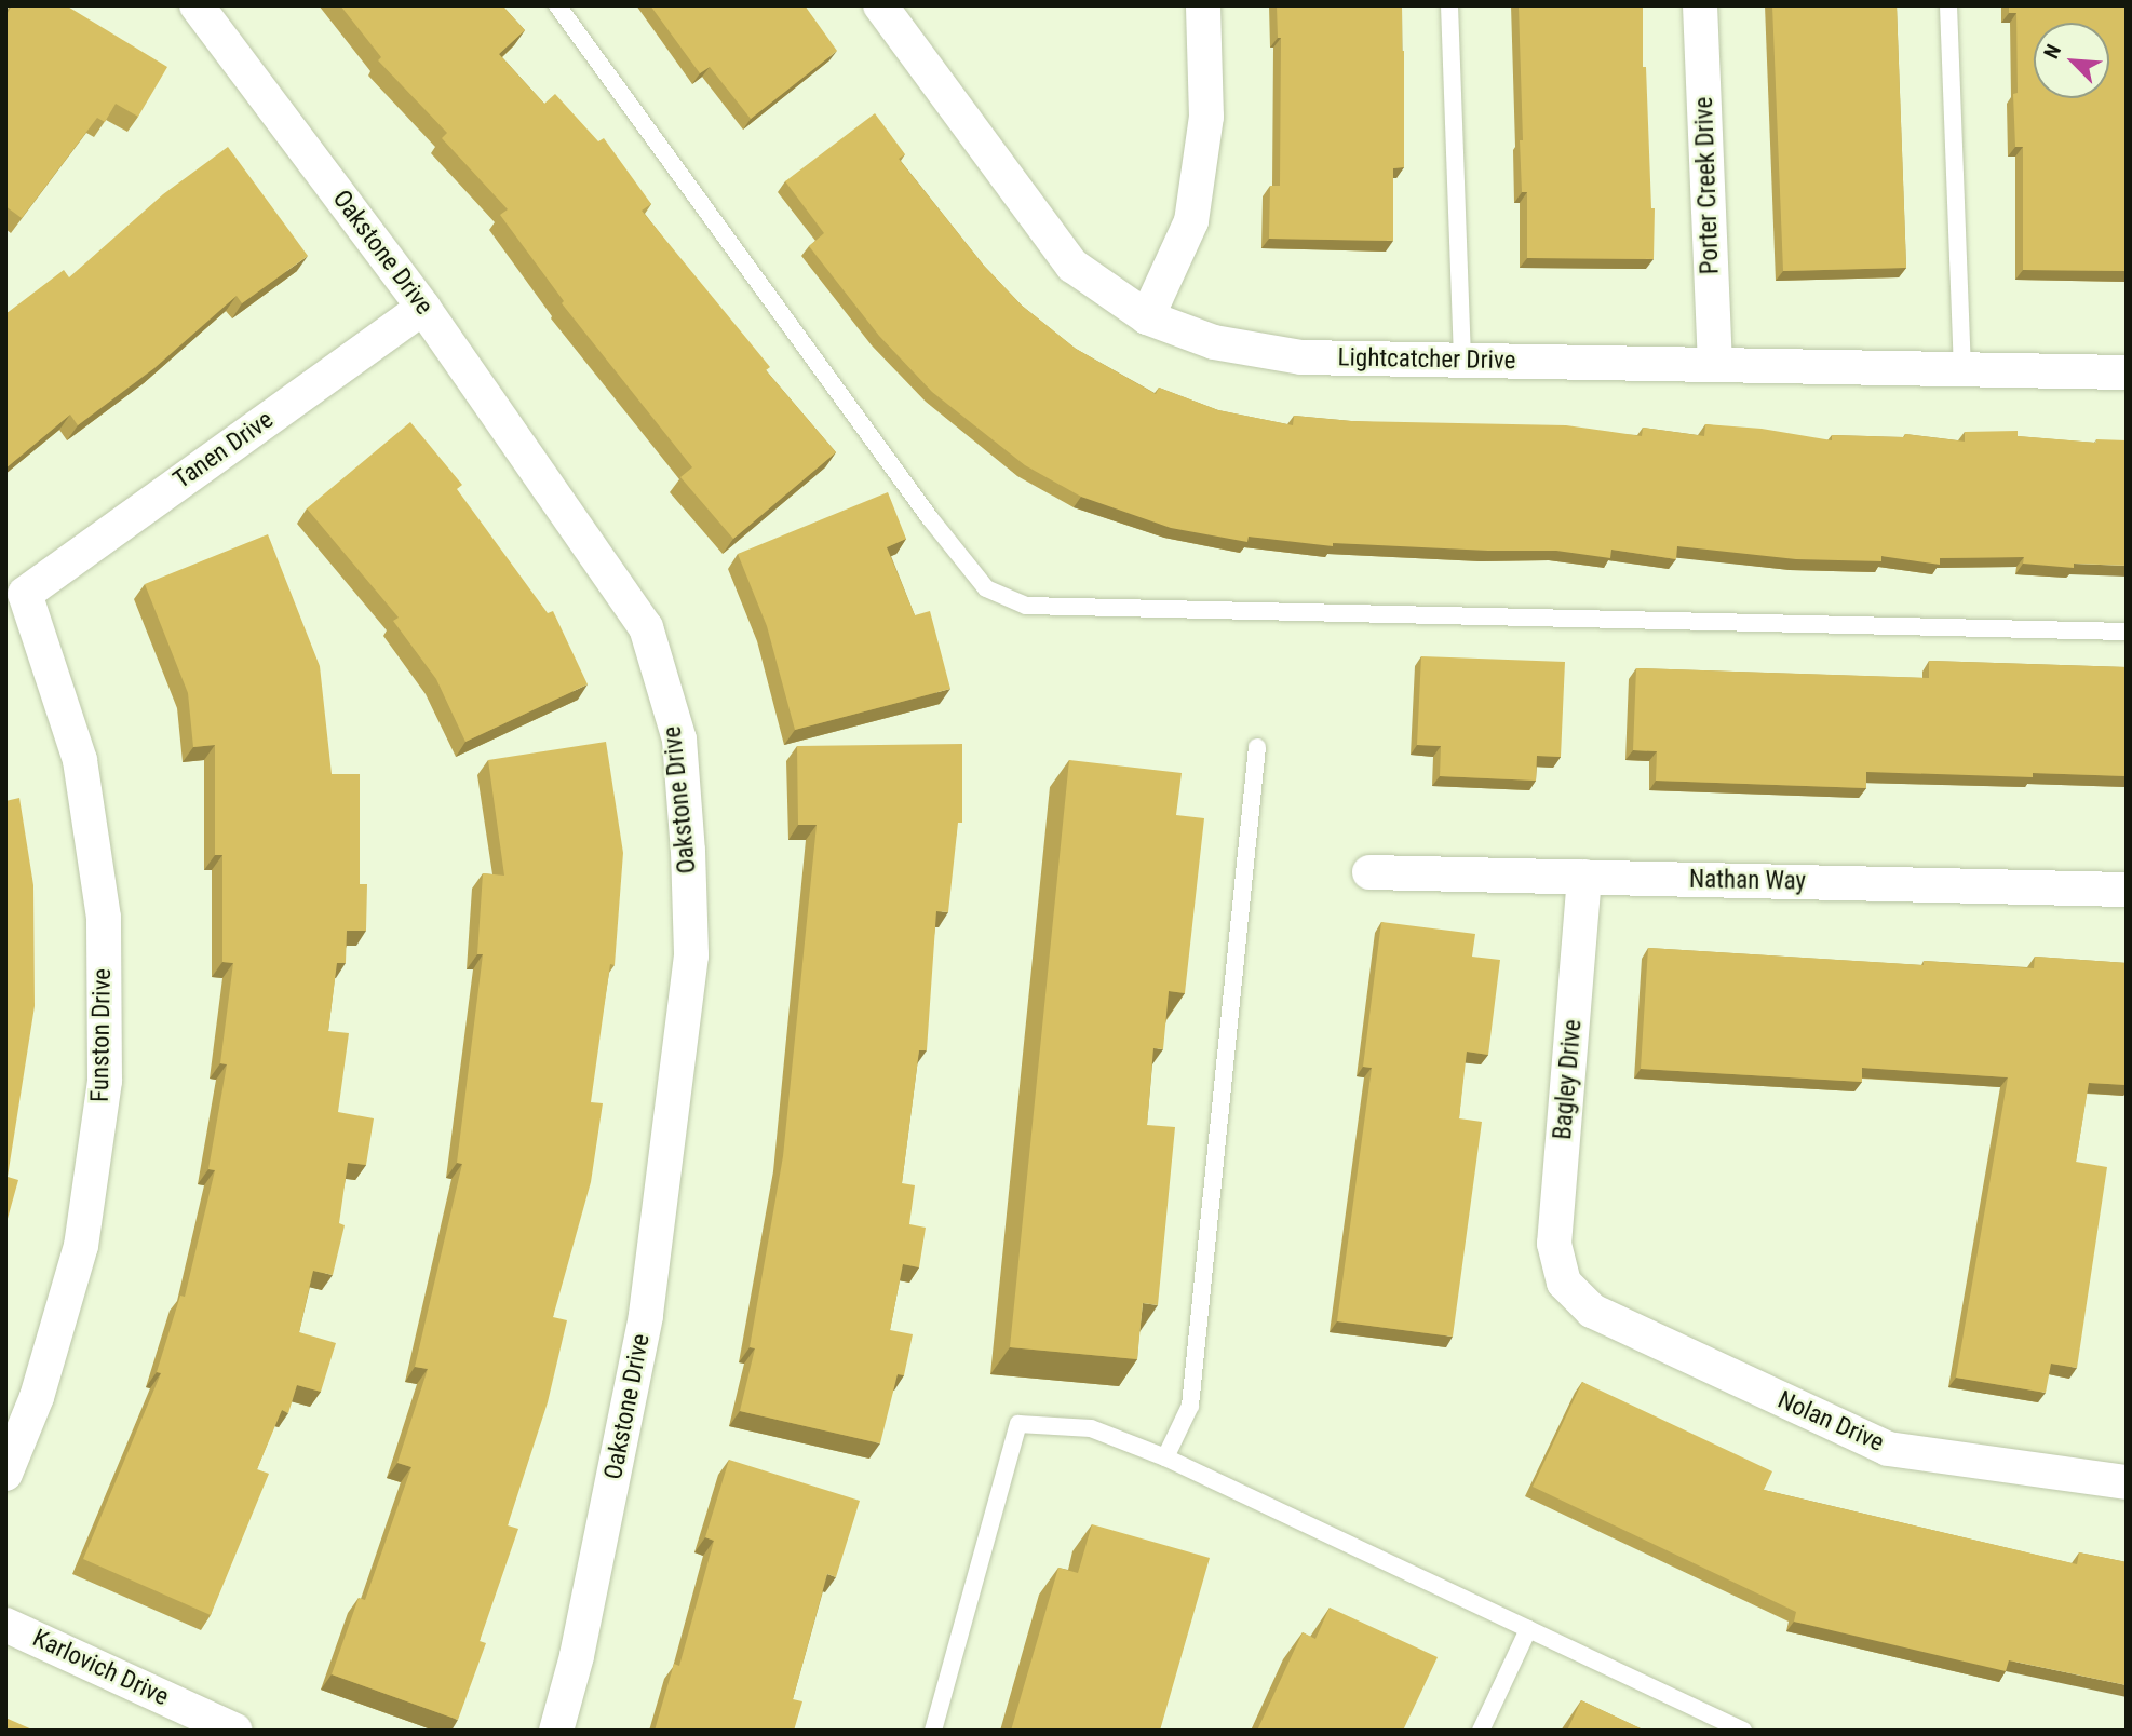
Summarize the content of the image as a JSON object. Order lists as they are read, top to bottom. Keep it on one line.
{"streets":{"street":["Porter Creek Drive","Oakstone Drive","Lightcatcher Drive","Tanen Drive","Nathan Way","Funston Drive","Bagley Drive","Nolan Drive","Karlovich Drive"]},"crossings":[["Porter Creek Drive","Lightcatcher Drive"],["Oakstone Drive","Tanen Drive"],["Tanen Drive","Funston Drive"],["Nathan Way","Bagley Drive"],["Bagley Drive","Nolan Drive"]],"north":"top left"}
